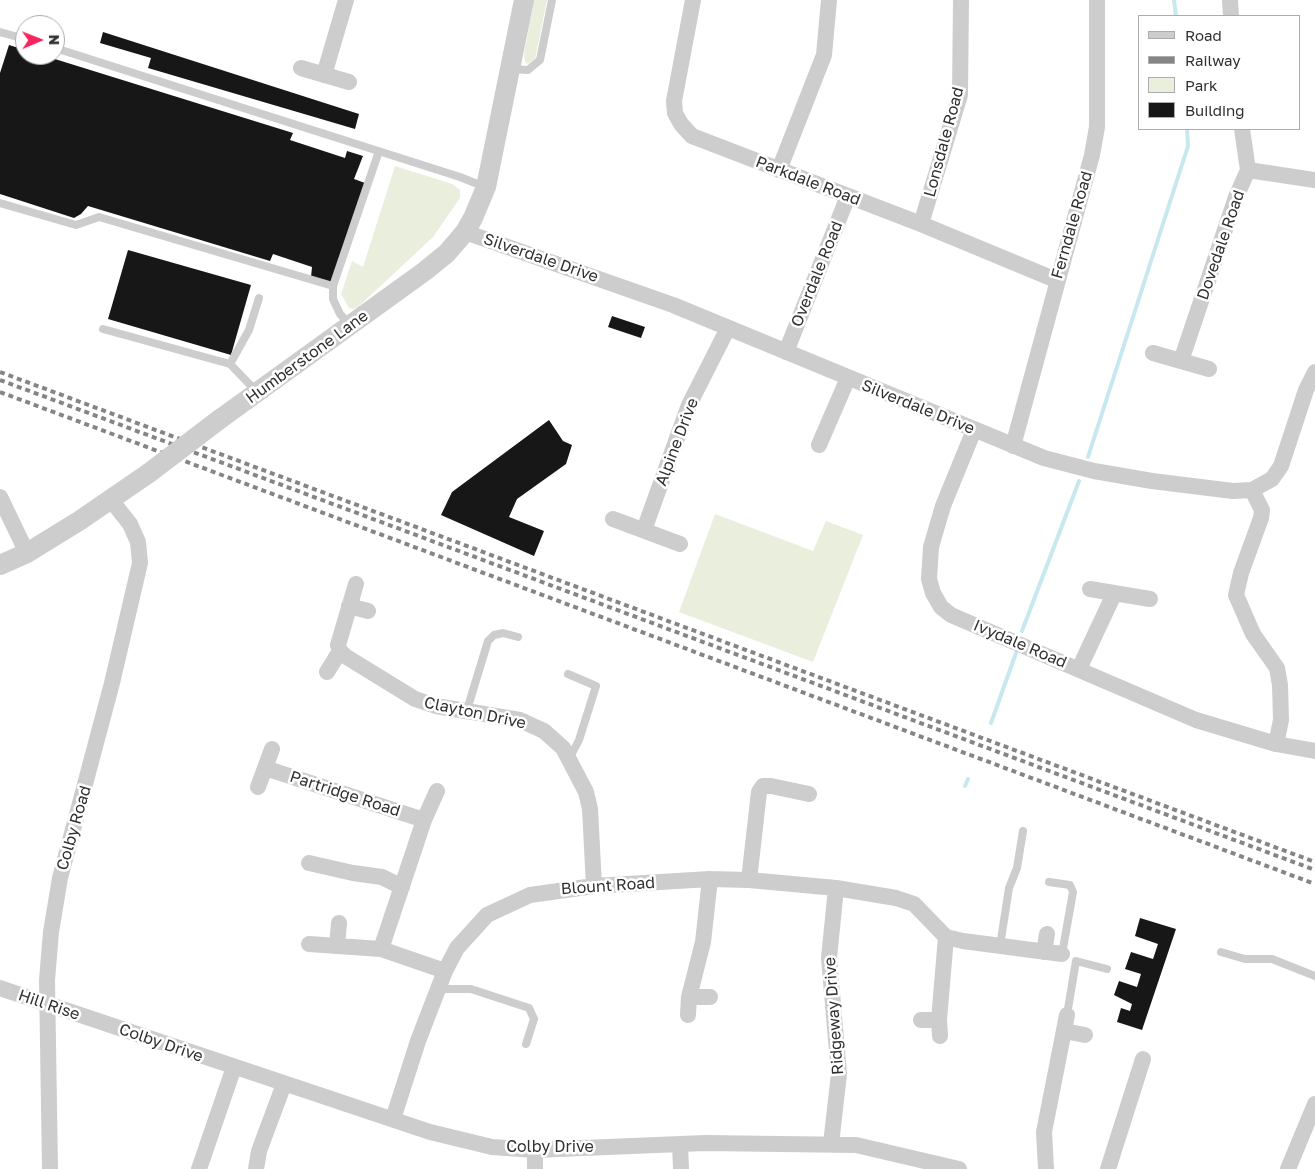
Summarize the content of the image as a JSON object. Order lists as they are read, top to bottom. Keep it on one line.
{"streets":{"street":["Lonsdale Road","Parkdale Road","Ferndale Road","Dovedale Road","Silverdale Drive","Overdale Road","Humberstone Lane","Alpine Drive","Ivydale Road","Clayton Drive","Partridge Road","Colby Road","Blount Road","Hill Rise","Ridgeway Drive","Colby Drive"]},"crossings":[["Lonsdale Road","Parkdale Road"],["Parkdale Road","Ferndale Road"],["Parkdale Road","Overdale Road"],["Ferndale Road","Silverdale Drive"],["Silverdale Drive","Overdale Road"],["Silverdale Drive","Humberstone Lane"],["Silverdale Drive","Alpine Drive"],["Silverdale Drive","Ivydale Road"],["Humberstone Lane","Colby Road"],["Clayton Drive","Blount Road"],["Colby Road","Hill Rise"],["Blount Road","Ridgeway Drive"],["Blount Road","Colby Drive"],["Hill Rise","Colby Drive"],["Ridgeway Drive","Colby Drive"]],"legend":["Road","Railway","Park","Building"],"north":"right"}
